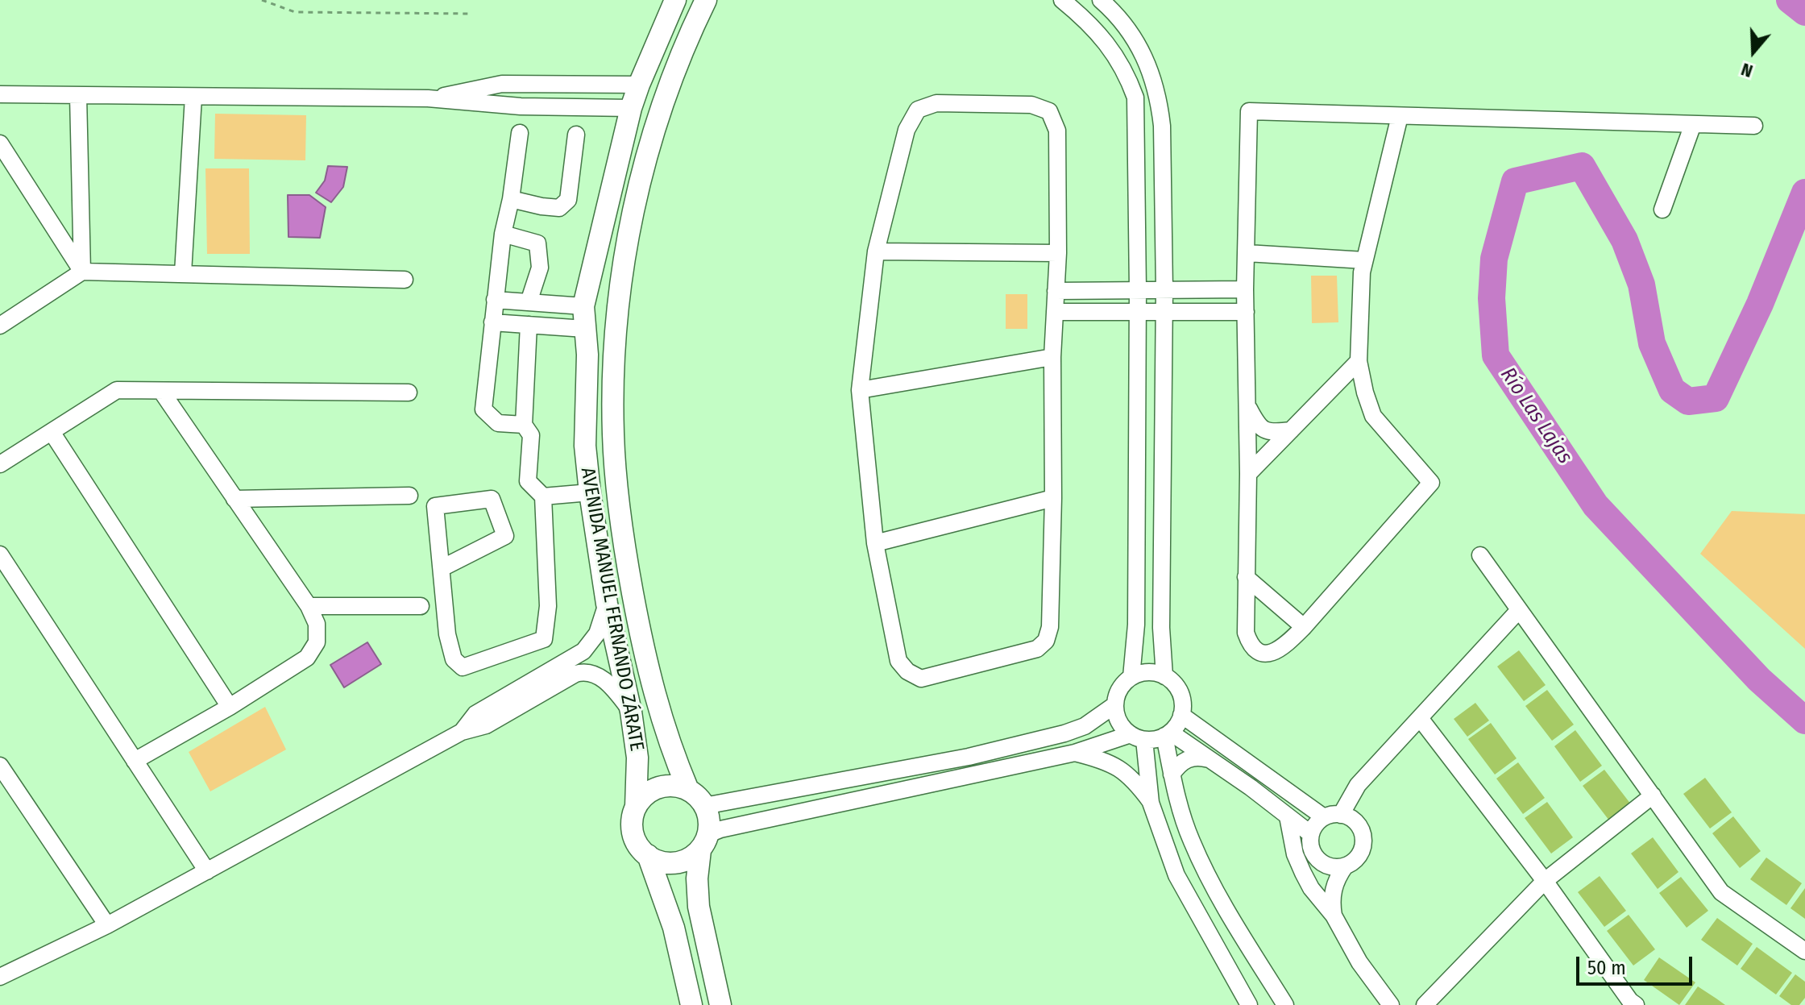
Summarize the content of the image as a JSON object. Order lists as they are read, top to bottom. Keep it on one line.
{"streets":{"main road":["AVENIDA MANUEL FERNANDO ZÁRATE"]},"water":["Río Las Lajas"],"scale_bar":"50 m","north":"bottom"}
